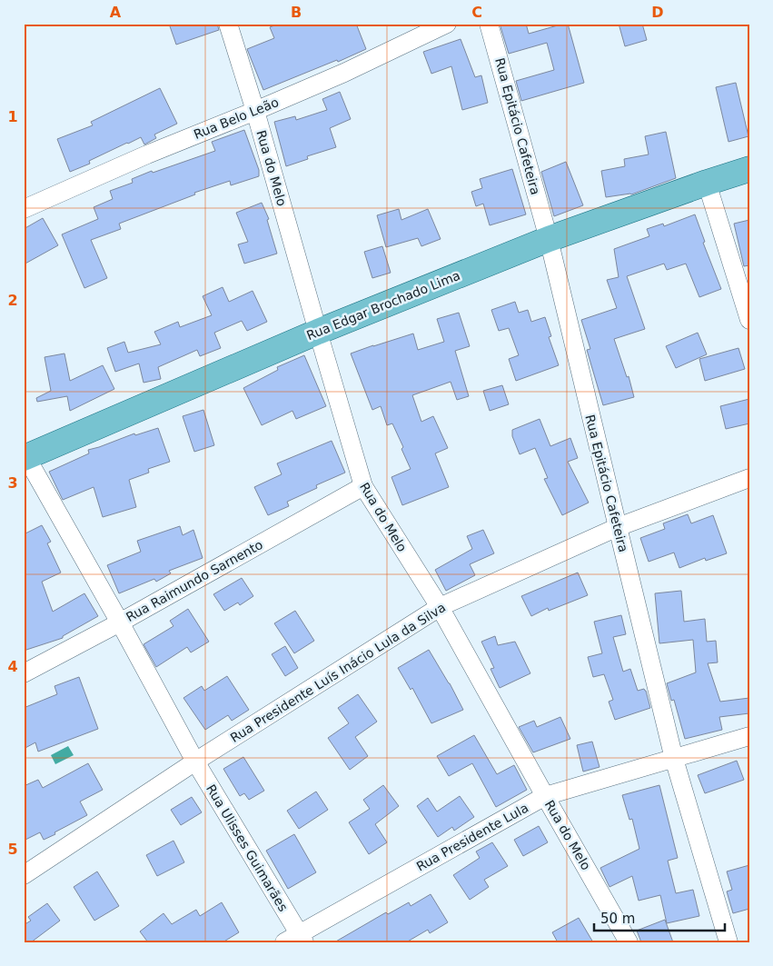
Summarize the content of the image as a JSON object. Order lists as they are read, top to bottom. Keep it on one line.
{"streets":{"main road":["Rua Edgar Brochado Lima"],"street":["Rua Belo Leão","Rua Epitácio Cafeteira","Rua do Melo","Rua Raimundo Sarnento","Rua Presidente Luís Inácio Lula da Silva","Rua Presidente Lula","Rua Ulisses Guimarães"]},"crossings":[["Rua Belo Leão","Rua do Melo"],["Rua Epitácio Cafeteira","Rua Edgar Brochado Lima"],["Rua Epitácio Cafeteira","Rua Presidente Luís Inácio Lula da Silva"],["Rua Epitácio Cafeteira","Rua Presidente Lula"],["Rua do Melo","Rua Edgar Brochado Lima"],["Rua do Melo","Rua Raimundo Sarnento"],["Rua do Melo","Rua Presidente Luís Inácio Lula da Silva"],["Rua do Melo","Rua Presidente Lula"],["Rua Edgar Brochado Lima","Rua Ulisses Guimarães"],["Rua Raimundo Sarnento","Rua Ulisses Guimarães"],["Rua Presidente Luís Inácio Lula da Silva","Rua Ulisses Guimarães"],["Rua Presidente Lula","Rua Ulisses Guimarães"]],"scale_bar":"50 m","grid":{"columns":["A","B","C","D"],"rows":["1","2","3","4","5"]}}
